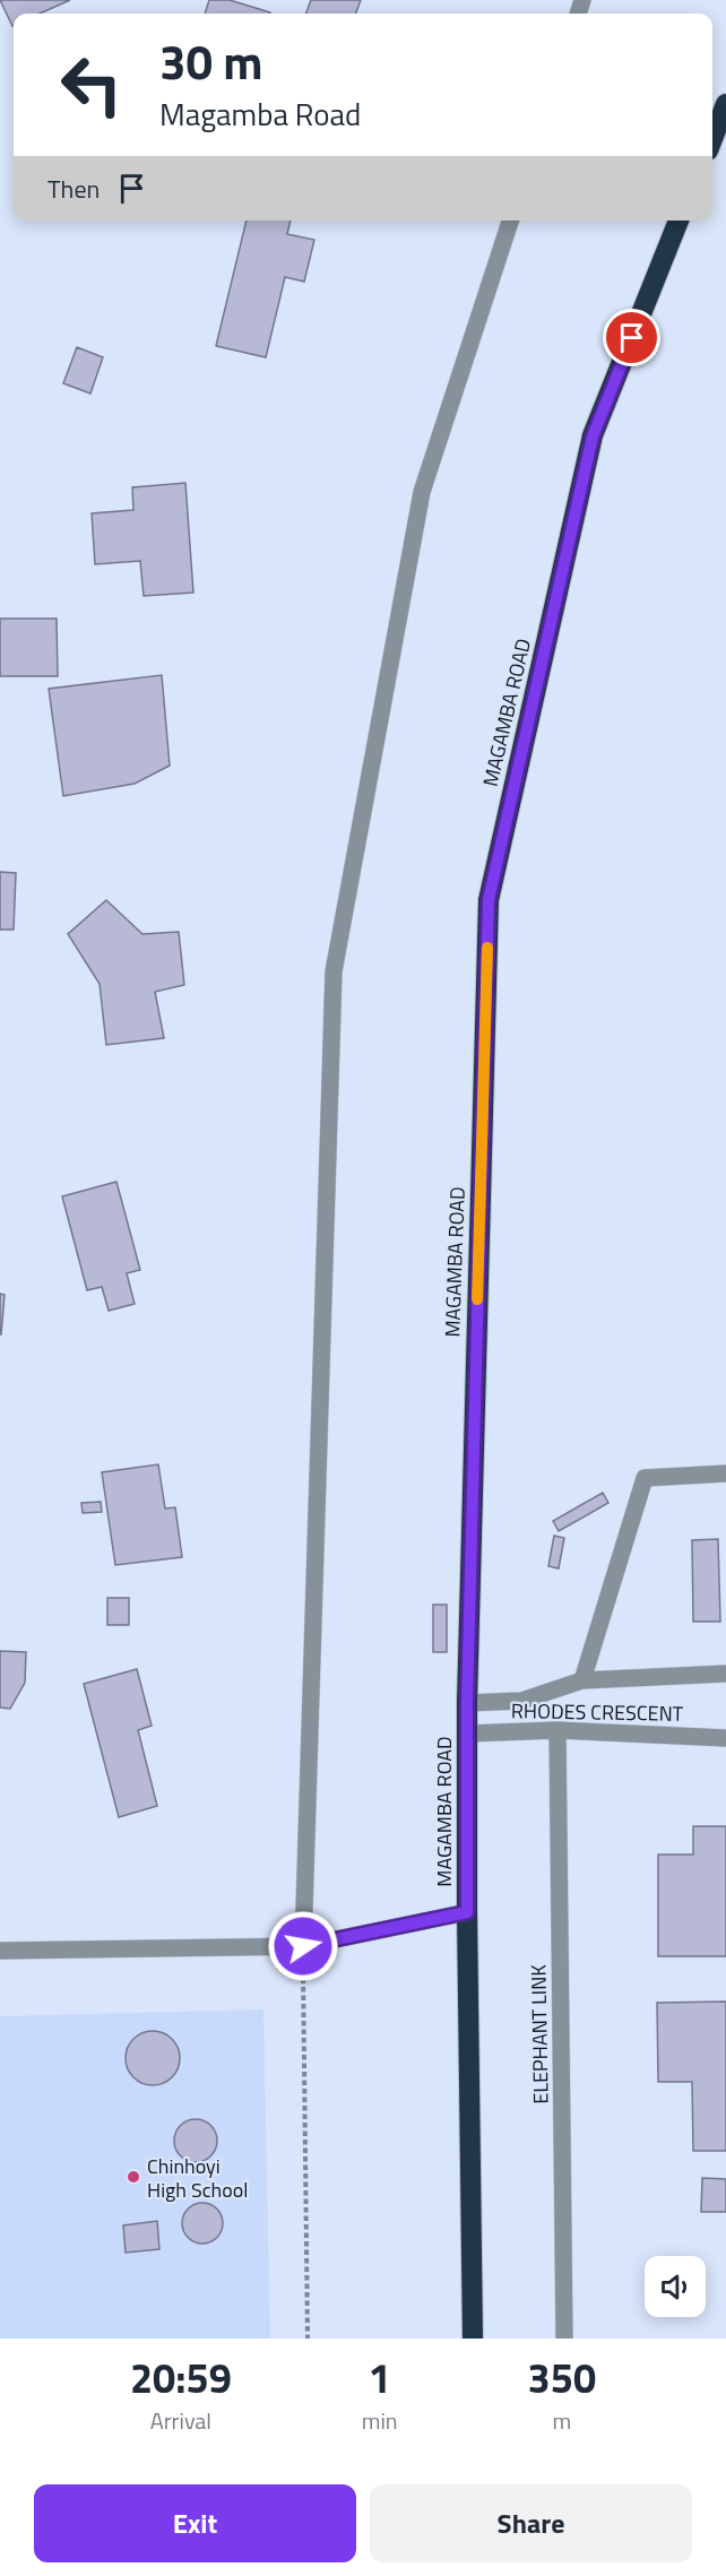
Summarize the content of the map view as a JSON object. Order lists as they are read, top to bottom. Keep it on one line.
{"streets":{"highway":["MAGAMBA ROAD"],"street":["RHODES CRESCENT","ELEPHANT LINK"]},"crossings":[["MAGAMBA ROAD","RHODES CRESCENT"],["RHODES CRESCENT","ELEPHANT LINK"]],"places":["Chinhoyi High School"],"page":{"turn":["30 m","Magamba Road"],"then":"Then","eta":["20:59","Arrival","1","min","350","m"],"buttons":["Exit","Share"]}}
